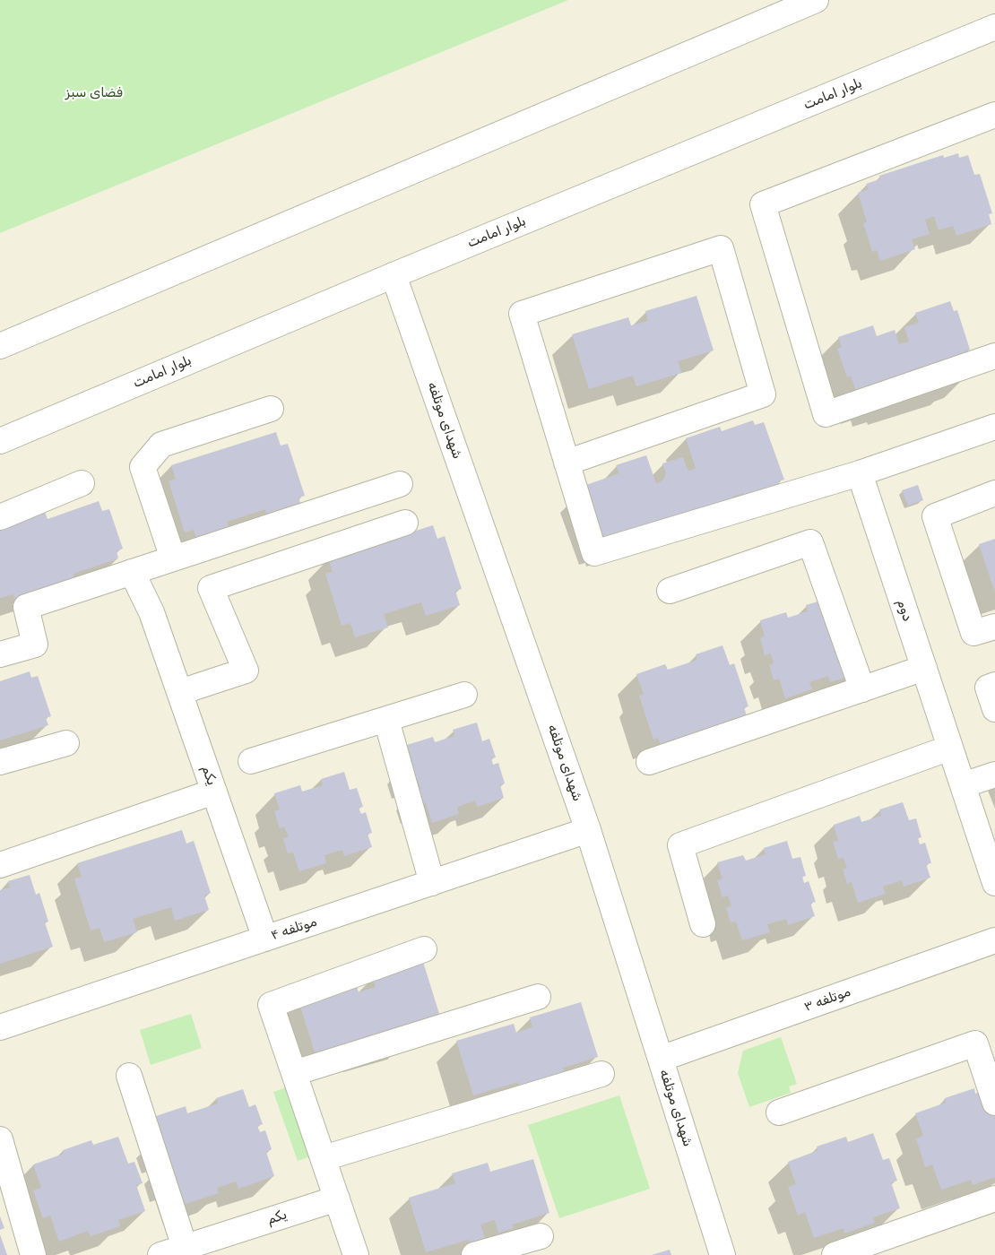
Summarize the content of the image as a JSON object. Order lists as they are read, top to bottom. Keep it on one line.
{"streets":{"street":["بلوار امامت","شهدای موتلفه","دوم","یکم","موتلفه ۴","موتلفه ۳"]},"crossings":[["بلوار امامت","شهدای موتلفه"],["شهدای موتلفه","موتلفه ۴"],["شهدای موتلفه","موتلفه ۳"],["یکم","موتلفه ۴"]],"parks":["فضای سبز"]}
